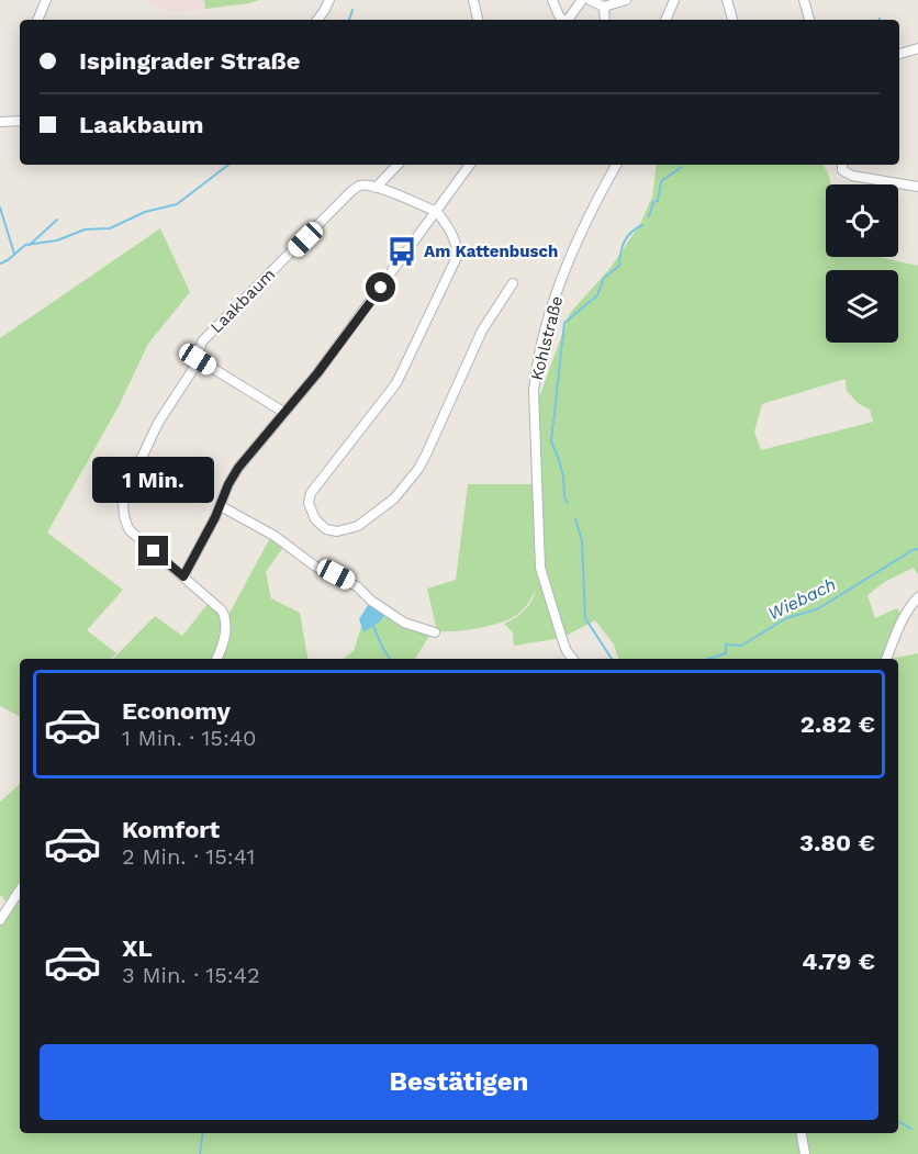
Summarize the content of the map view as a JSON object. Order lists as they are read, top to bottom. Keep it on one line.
{"streets":{"street":["Laakbaum","Kohlstraße"]},"water":["Wiebach"],"places":{"bus stop":["Am Kattenbusch"]},"page":{"banner":["Ispingrader Straße","Laakbaum"],"bubble":"1 Min.","list":[{"name":"Economy","note":"1 Min. · 15:40","value":"2.82 €"},{"name":"Komfort","note":"2 Min. · 15:41","value":"3.80 €"},{"name":"XL","note":"3 Min. · 15:42","value":"4.79 €"}],"buttons":"Bestätigen"}}
